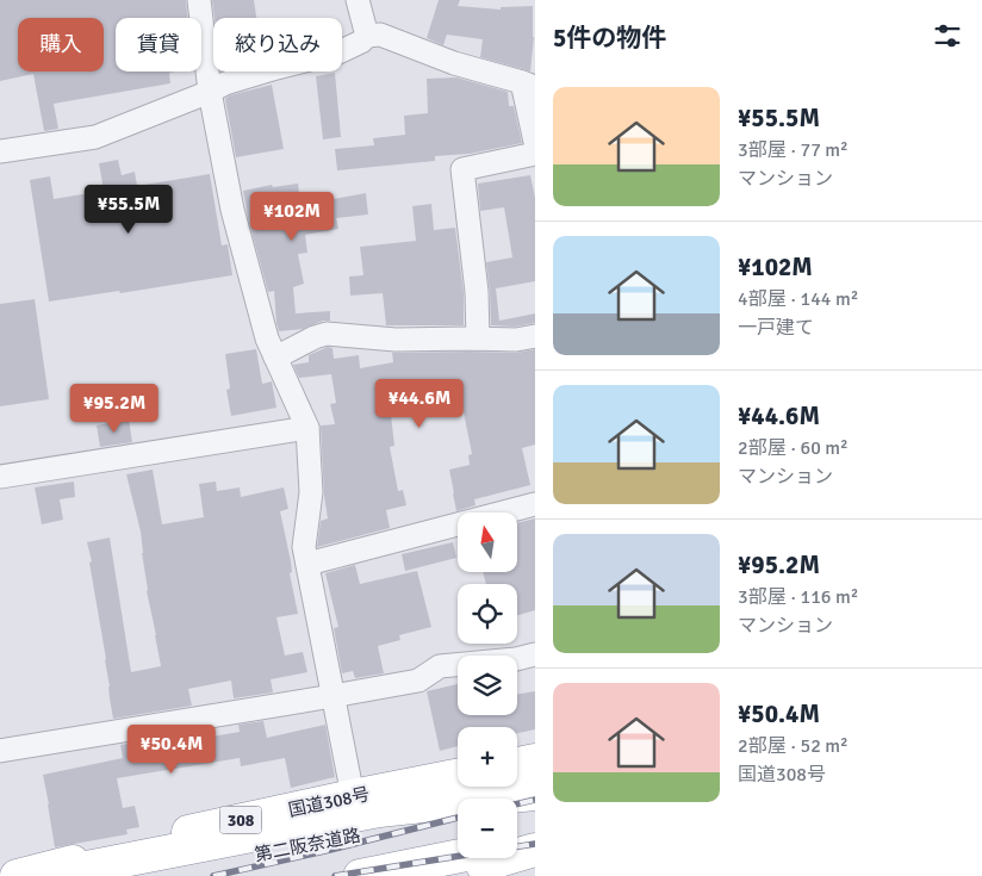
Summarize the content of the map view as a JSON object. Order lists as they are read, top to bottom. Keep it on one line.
{"streets":{"highway":["国道308号","308","第二阪奈道路"]},"north":"top","page":{"heading":"5件の物件","chip":["購入","賃貸","絞り込み"],"list":[{"name":"¥55.5M","note":"3部屋 · 77 m² · マンション"},{"name":"¥102M","note":"4部屋 · 144 m² · 一戸建て"},{"name":"¥44.6M","note":"2部屋 · 60 m² · マンション"},{"name":"¥95.2M","note":"3部屋 · 116 m² · マンション"},{"name":"¥50.4M","note":"2部屋 · 52 m² · 国道308号"}],"price":["¥55.5M","¥102M","¥44.6M","¥95.2M","¥50.4M"],"map_buttons":["+","−"]}}
